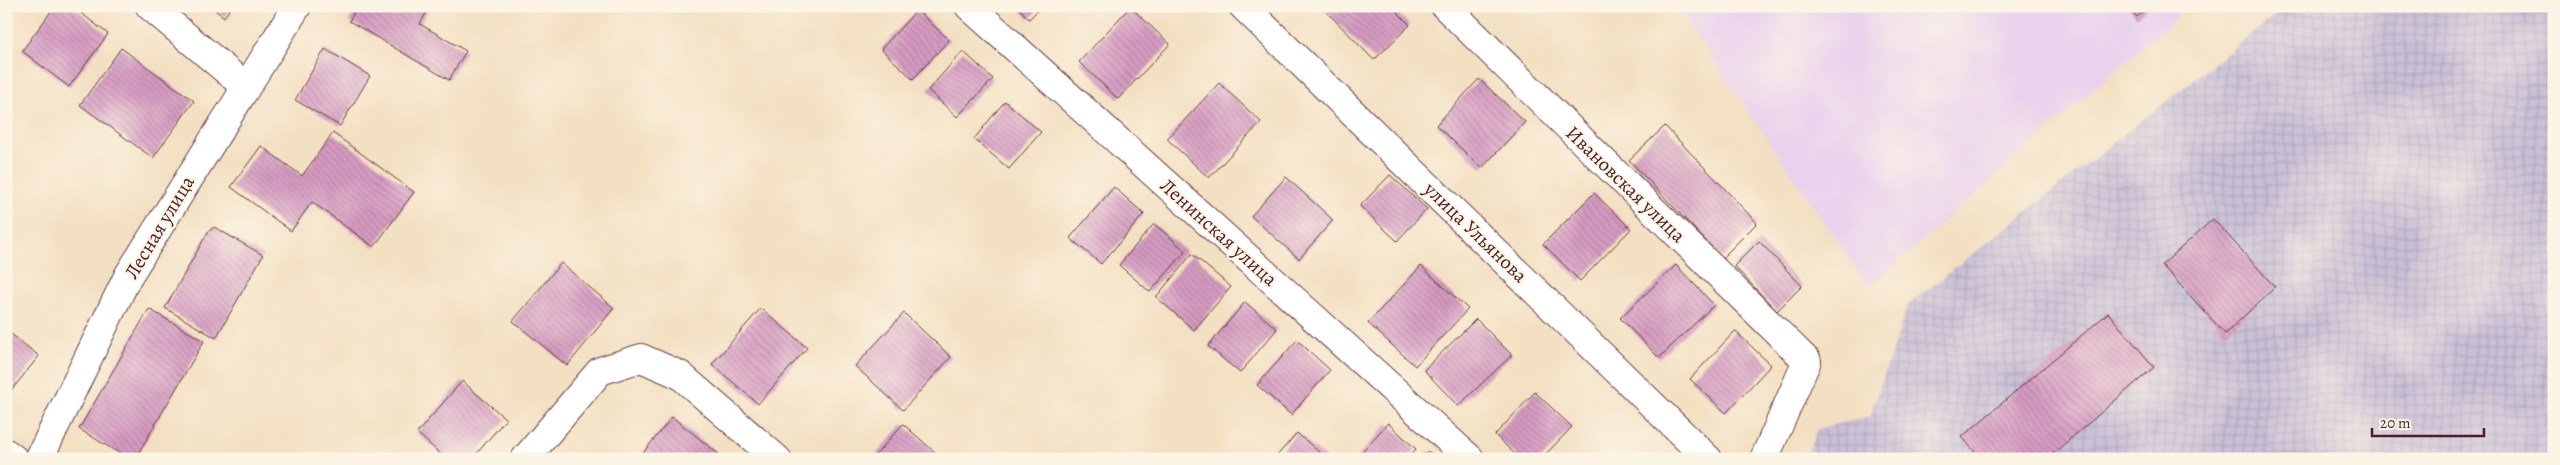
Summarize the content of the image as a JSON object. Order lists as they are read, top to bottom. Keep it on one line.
{"streets":{"street":["Ивановская улица","Лесная улица","Ленинская улица","улица Ульянова"]},"scale_bar":"20 m"}
